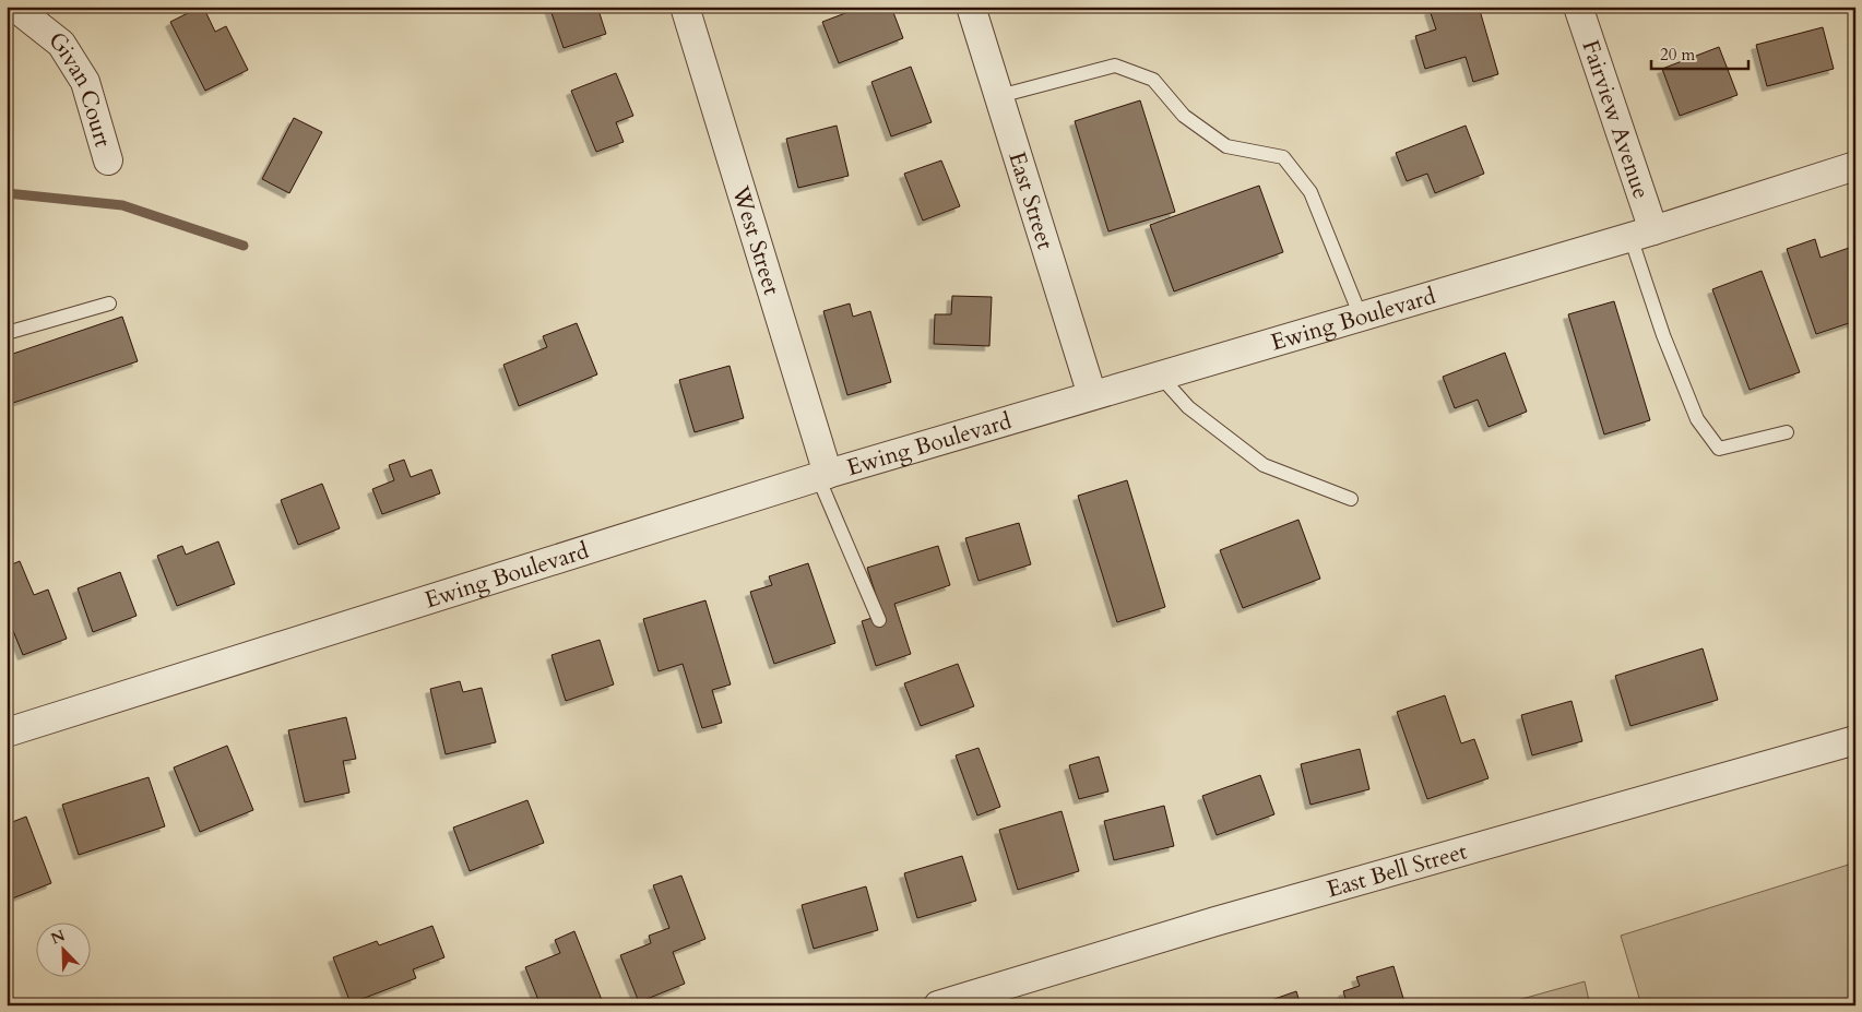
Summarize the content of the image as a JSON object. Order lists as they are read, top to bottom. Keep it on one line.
{"streets":{"street":["Givan Court","Fairview Avenue","East Street","West Street","Ewing Boulevard","East Bell Street"]},"crossings":[["Fairview Avenue","Ewing Boulevard"],["East Street","Ewing Boulevard"],["West Street","Ewing Boulevard"]],"scale_bar":"20 m","north":"top left"}
